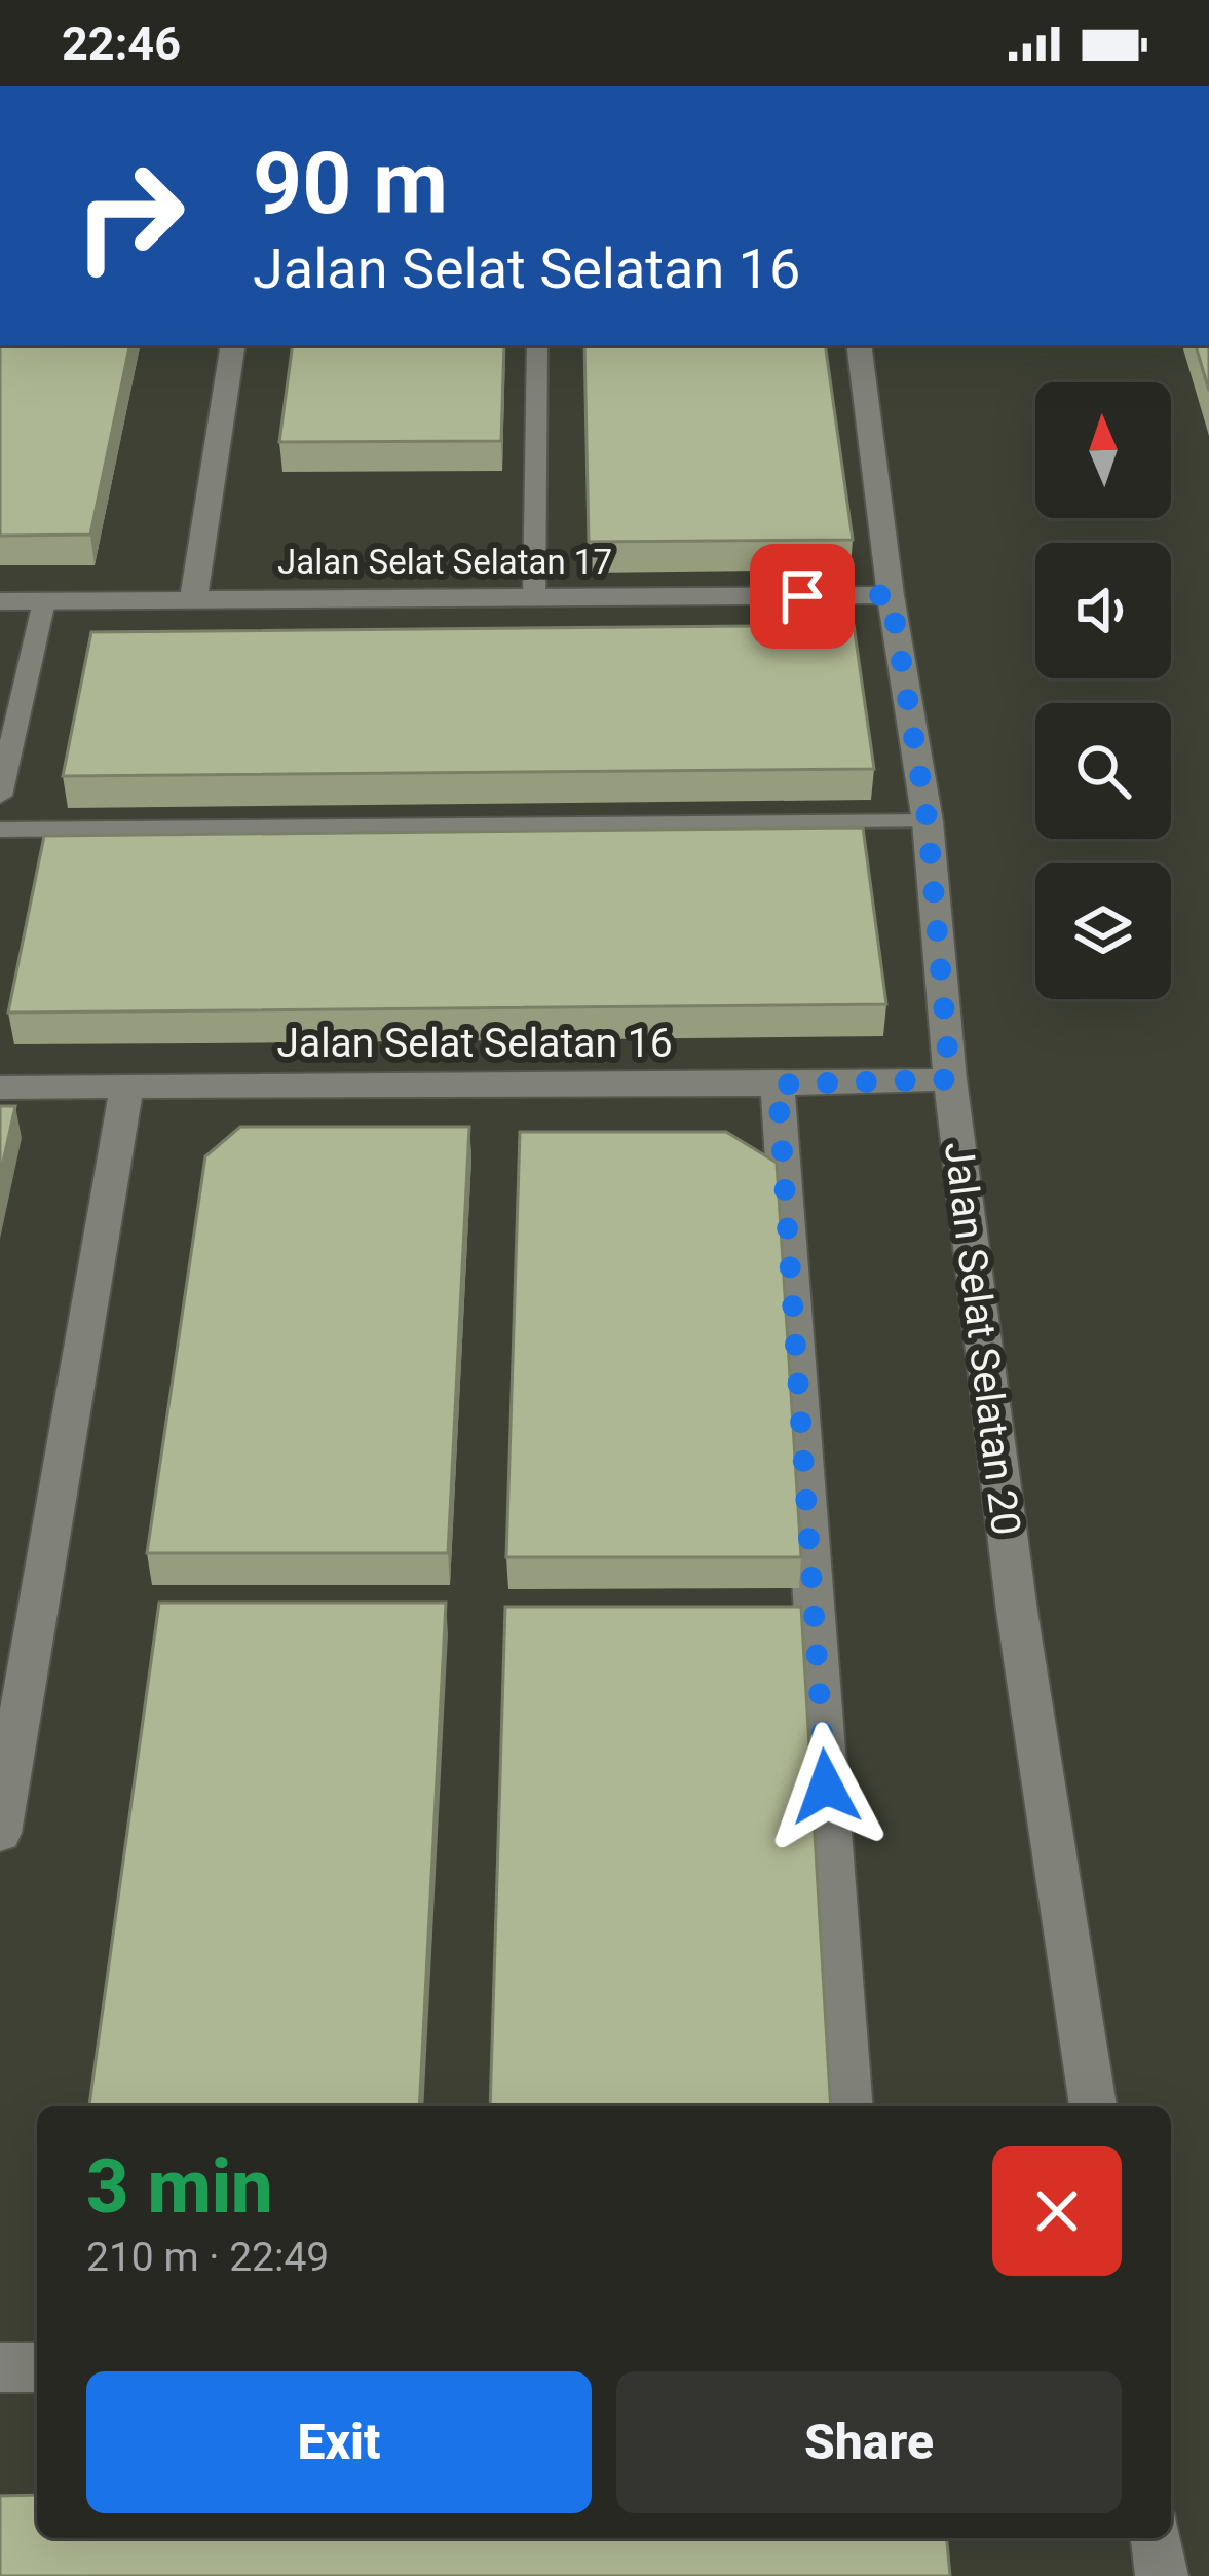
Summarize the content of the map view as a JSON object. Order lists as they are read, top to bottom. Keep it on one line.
{"streets":{"street":["Jalan Selat Selatan 17","Jalan Selat Selatan 16","Jalan Selat Selatan 20"]},"crossings":[["Jalan Selat Selatan 17","Jalan Selat Selatan 20"],["Jalan Selat Selatan 16","Jalan Selat Selatan 20"]],"north":"top","page":{"status":"22:46","turn":["90 m","Jalan Selat Selatan 16"],"heading":["3 min","210 m · 22:49"],"buttons":["Exit","Share"]}}
